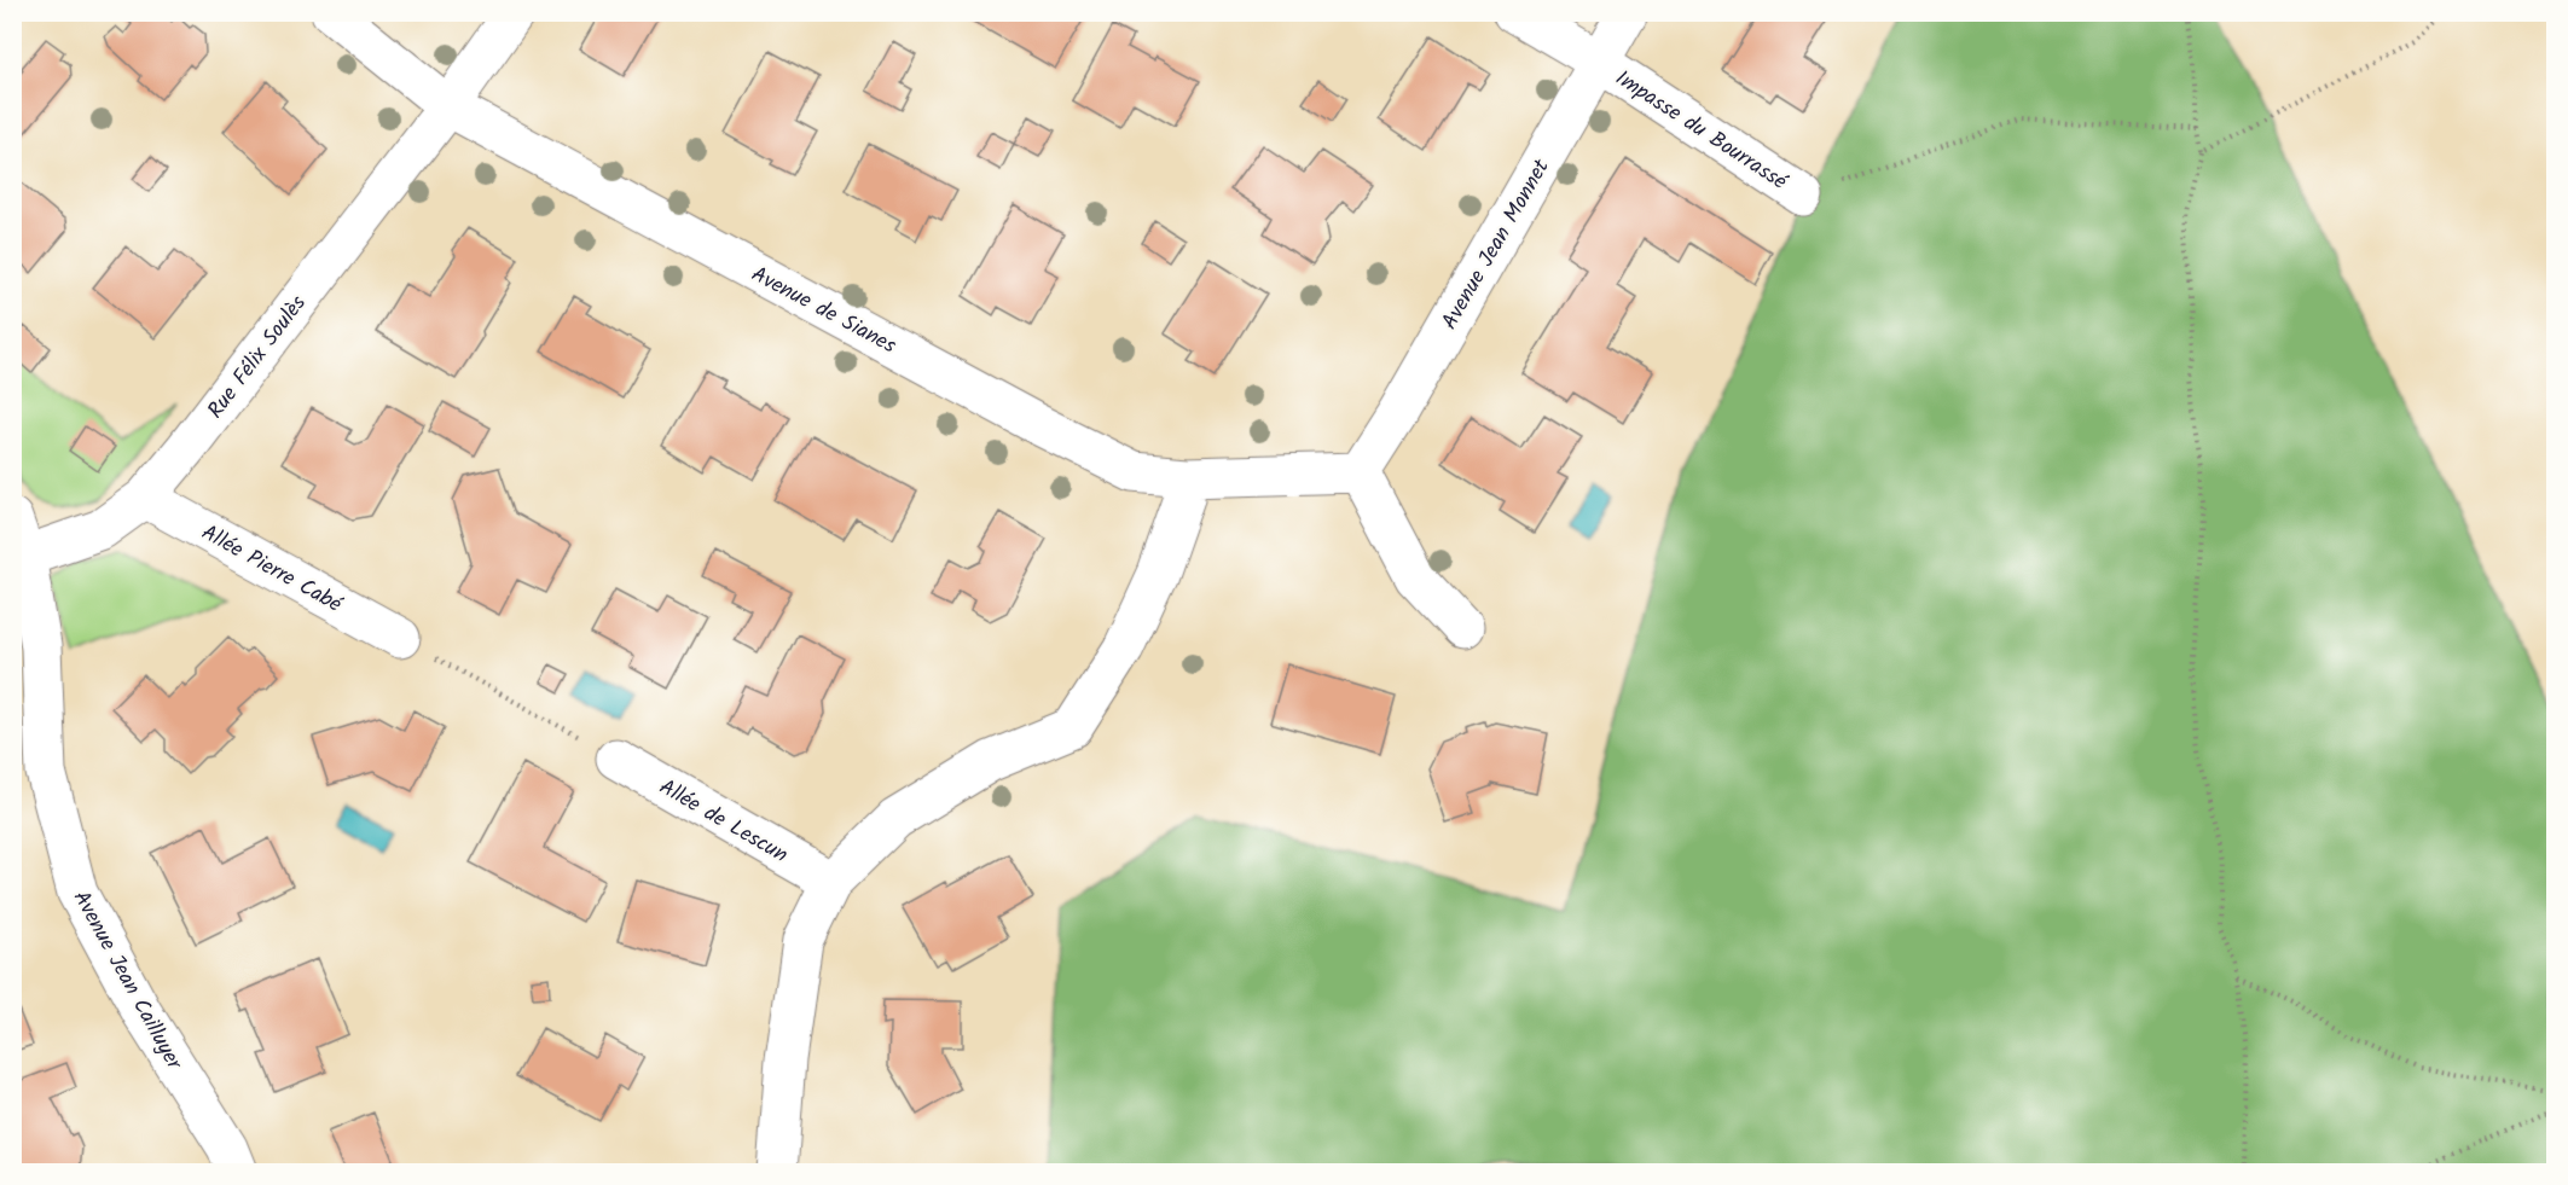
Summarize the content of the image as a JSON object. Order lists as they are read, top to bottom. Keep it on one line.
{"streets":{"street":["Impasse du Bourrassé","Avenue Jean Monnet","Avenue de Sianes","Rue Félix Soulès","Allée Pierre Cabé","Allée de Lescun","Avenue Jean Cailluyer"]},"crossings":[["Impasse du Bourrassé","Avenue Jean Monnet"],["Avenue Jean Monnet","Avenue de Sianes"],["Avenue de Sianes","Rue Félix Soulès"],["Rue Félix Soulès","Allée Pierre Cabé"],["Rue Félix Soulès","Avenue Jean Cailluyer"]]}
